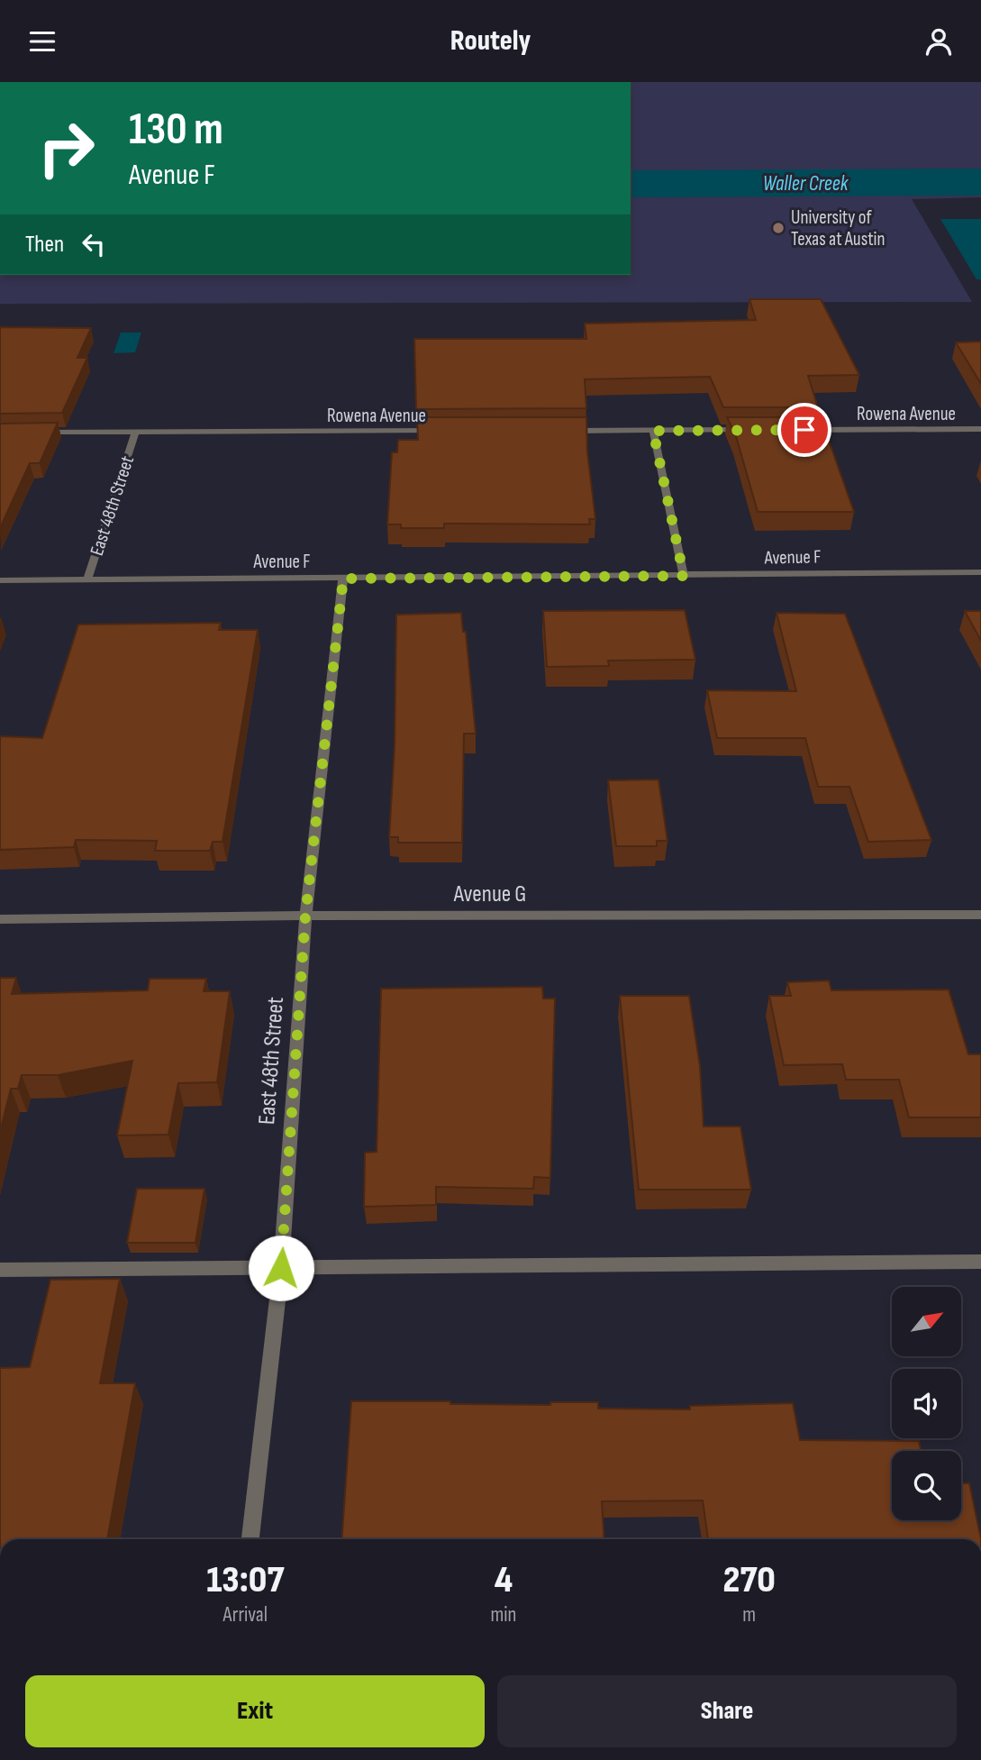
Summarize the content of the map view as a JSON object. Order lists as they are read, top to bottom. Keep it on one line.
{"streets":{"street":["Rowena Avenue","East 48th Street","Avenue F","Avenue G"]},"crossings":[["Rowena Avenue","East 48th Street"],["East 48th Street","Avenue F"],["East 48th Street","Avenue G"]],"water":["Waller Creek"],"places":["University of Texas at Austin"],"north":"top right","page":{"header":"Routely","turn":["130 m","Avenue F"],"then":"Then","eta":["13:07","Arrival","4","min","270","m"],"buttons":["Exit","Share"]}}
